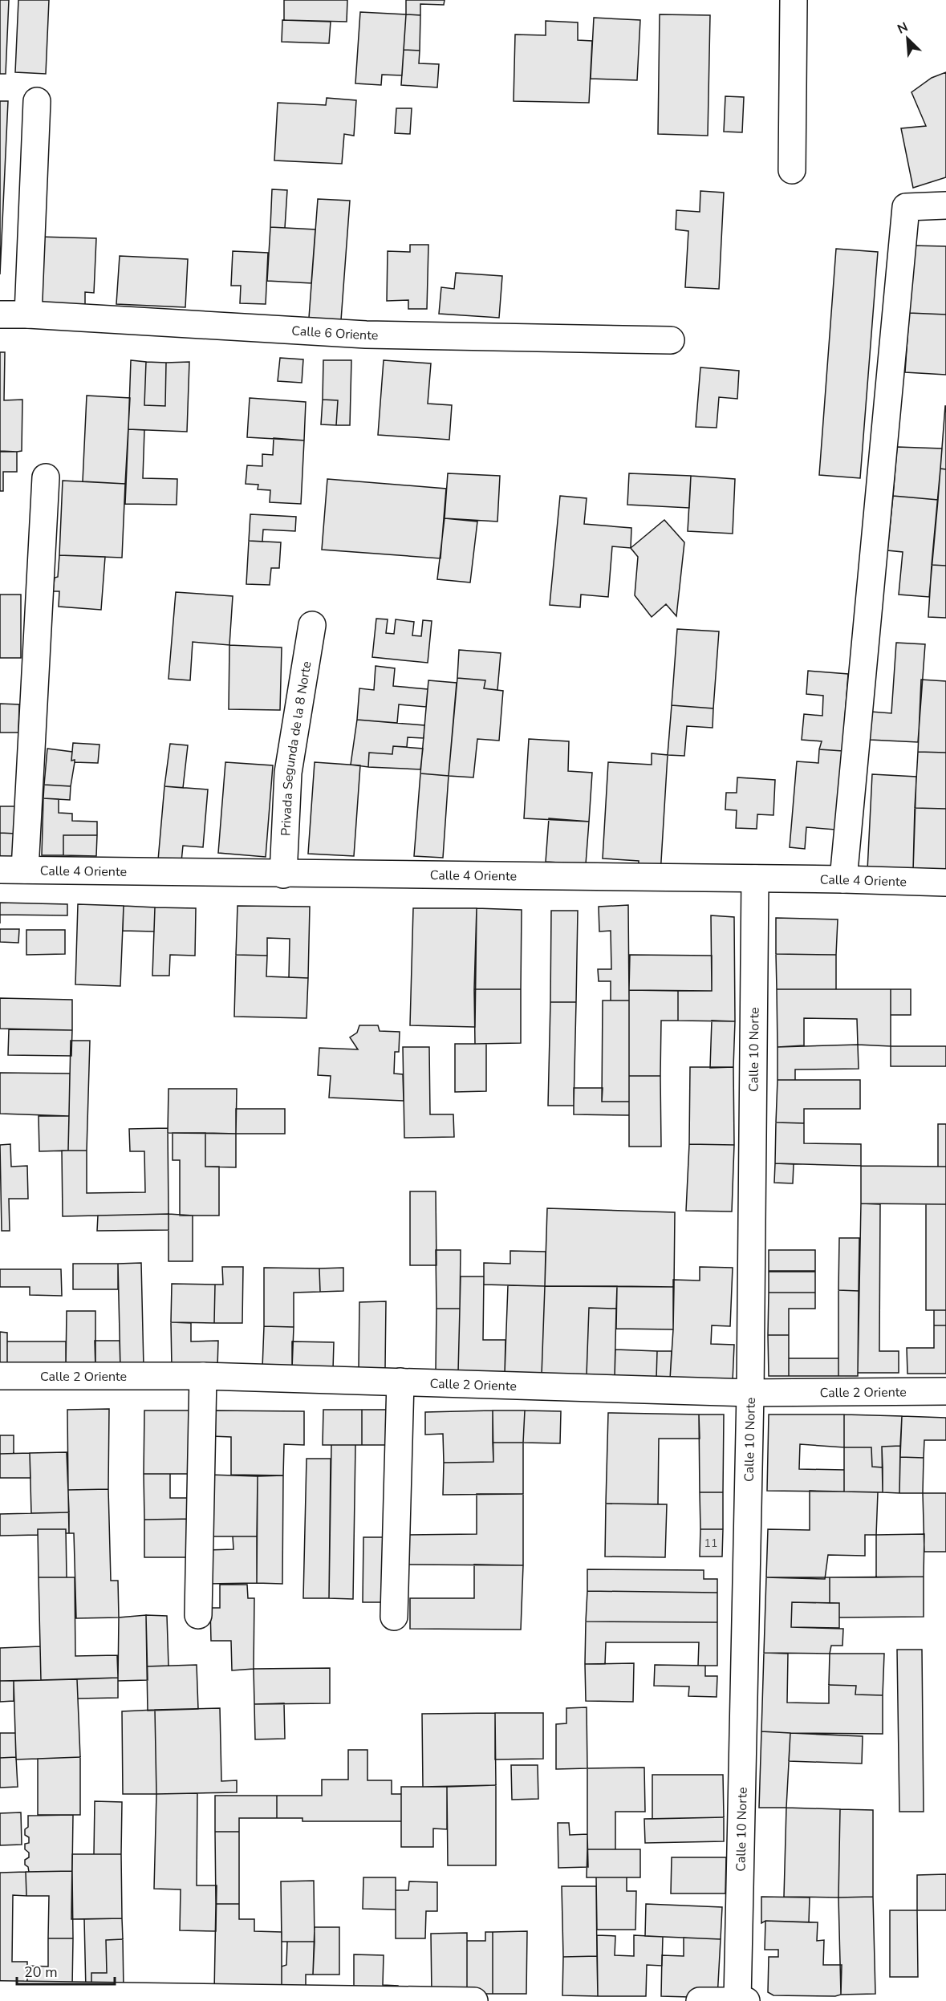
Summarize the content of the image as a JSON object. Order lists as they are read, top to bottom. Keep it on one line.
{"streets":{"street":["Calle 6 Oriente","Privada Segunda de la 8 Norte","Calle 4 Oriente","Calle 10 Norte","Calle 2 Oriente"]},"crossings":[["Privada Segunda de la 8 Norte","Calle 4 Oriente"],["Calle 4 Oriente","Calle 10 Norte"],["Calle 10 Norte","Calle 2 Oriente"]],"house_numbers":["11"],"scale_bar":"20 m","north":"top left"}
